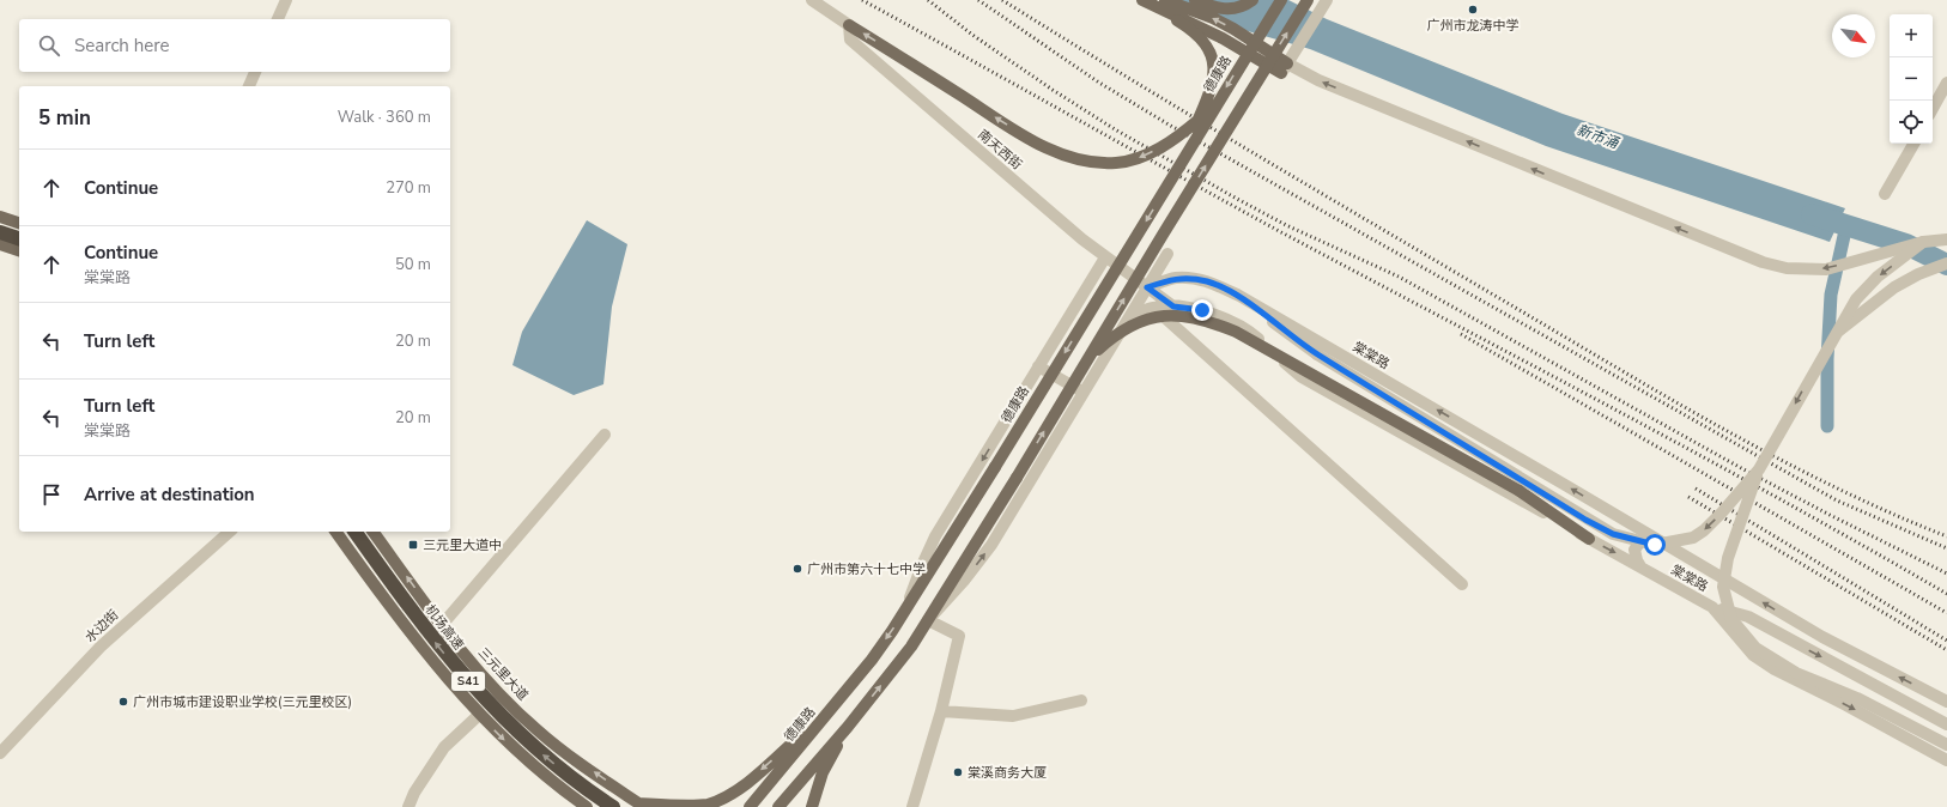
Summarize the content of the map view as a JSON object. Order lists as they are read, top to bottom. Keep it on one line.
{"streets":{"highway":["机场高速","S41"],"main road":["德康路","三元里大道"],"street":["南天西街","棠棠路","水边街"]},"crossings":[["南天西街","棠棠路"]],"one_way":["机场高速"],"water":["新市涌"],"places":{"other":["广州市龙涛中学","广州市第六十七中学","广州市城市建设职业学校(三元里校区)","棠溪商务大厦"],"transit":["三元里大道中"]},"north":"bottom right","page":{"map_buttons":["+","−"],"search":"Search here","heading":["5 min","Walk · 360 m"],"list":[["Continue","270 m"],["Continue","棠棠路","50 m"],["Turn left","20 m"],["Turn left","棠棠路","20 m"],"Arrive at destination"]}}
